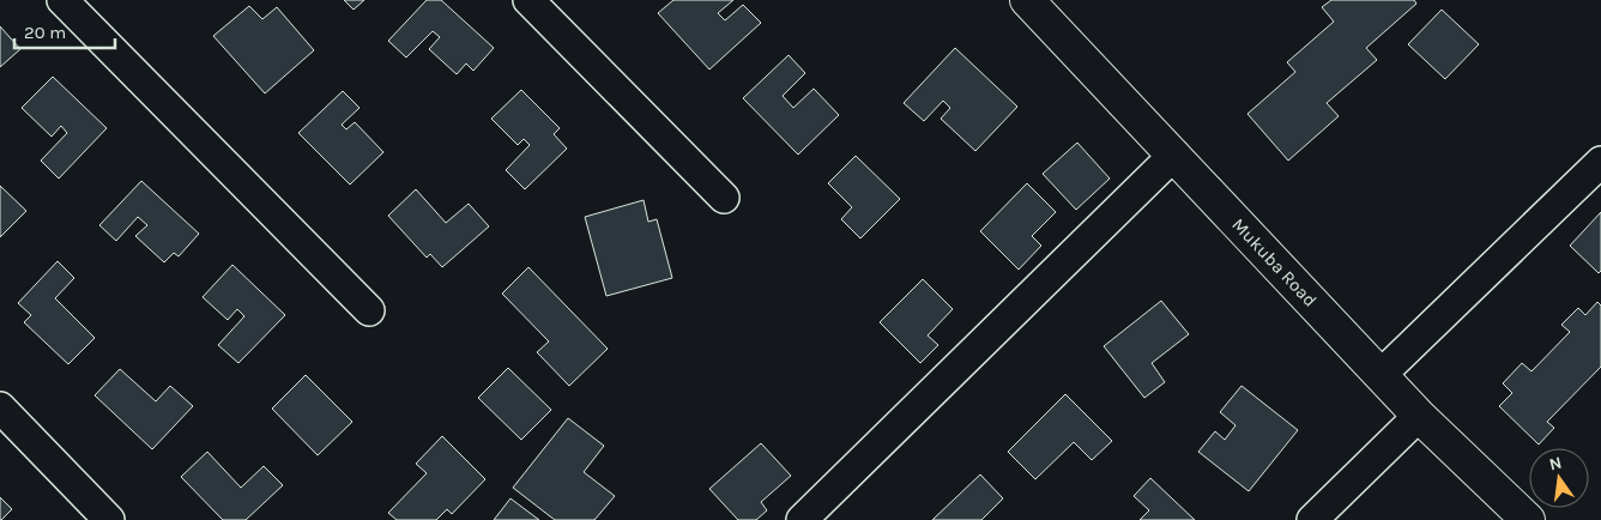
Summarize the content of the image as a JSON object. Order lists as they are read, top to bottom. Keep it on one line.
{"streets":{"street":["Mukuba Road"]},"scale_bar":"20 m","north":"top"}
